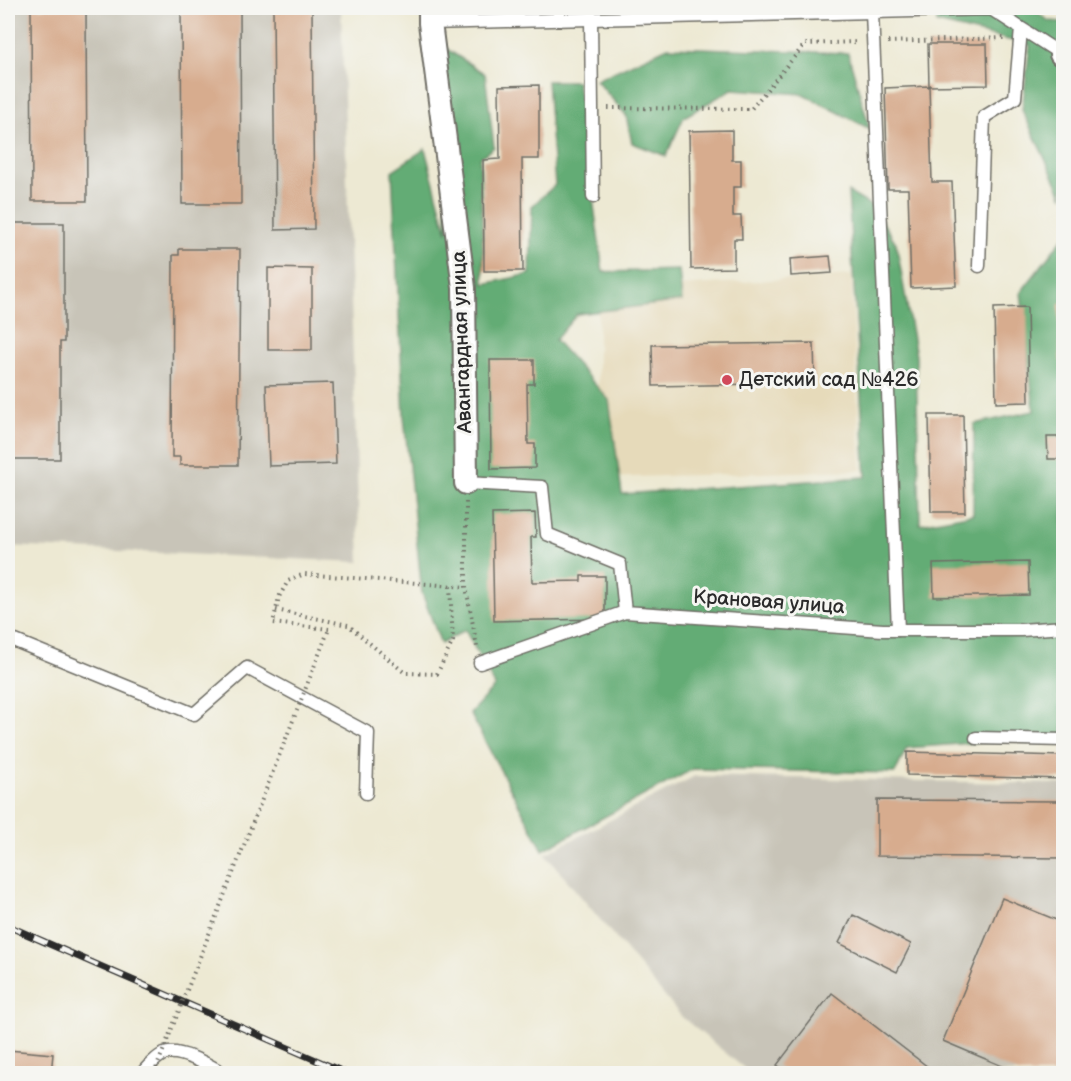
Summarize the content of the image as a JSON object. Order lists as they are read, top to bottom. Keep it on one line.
{"streets":{"street":["Авангардная улица"],"lane":["Крановая улица"]},"places":["Детский сад №426"]}
